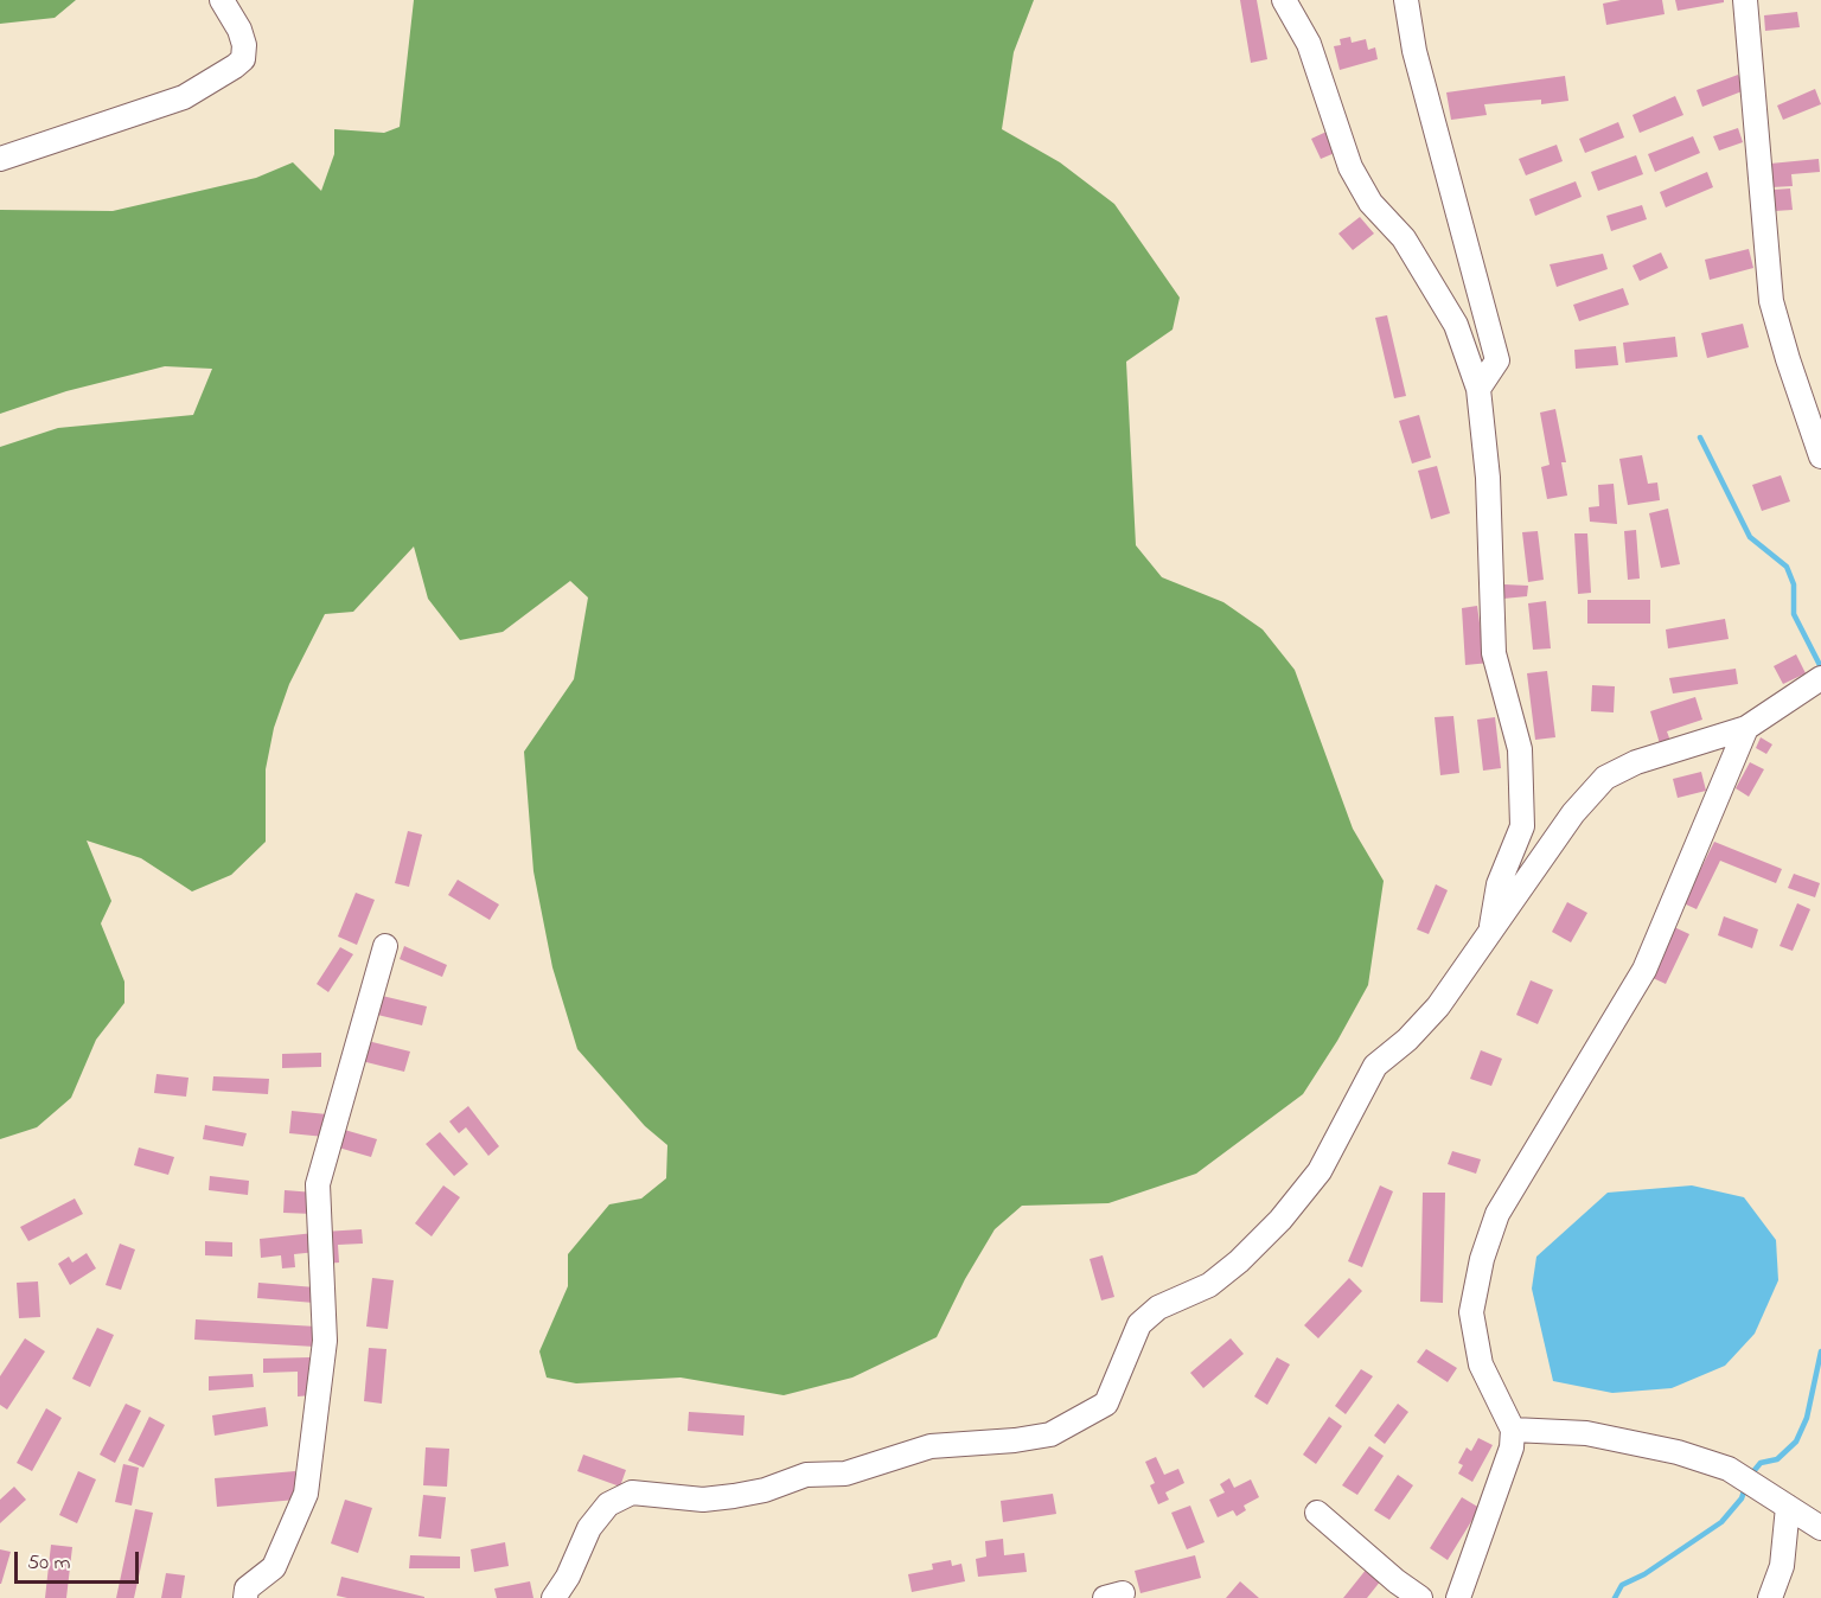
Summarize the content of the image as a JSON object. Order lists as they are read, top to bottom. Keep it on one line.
{"scale_bar":"50 m"}
